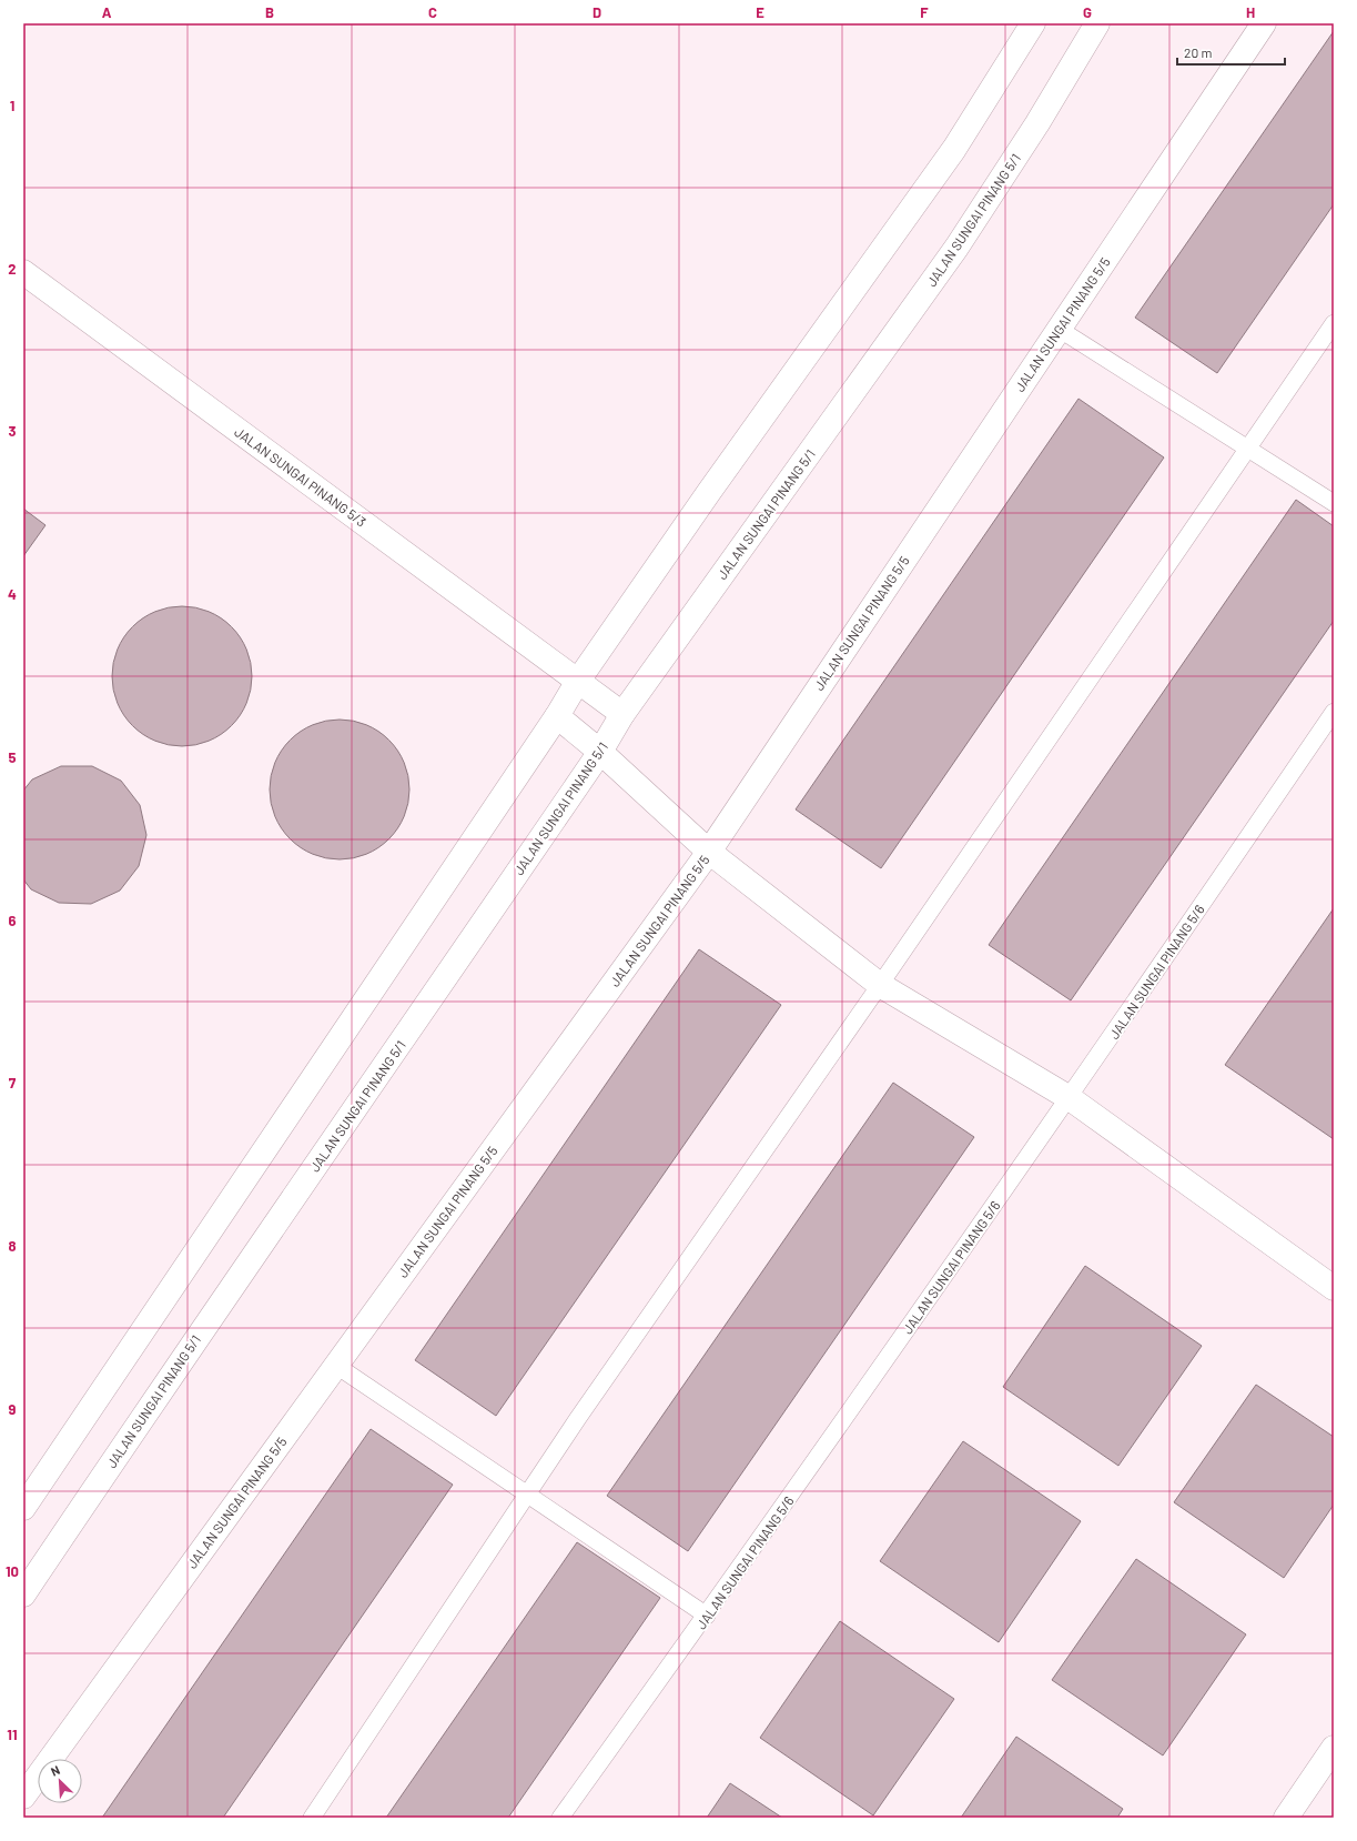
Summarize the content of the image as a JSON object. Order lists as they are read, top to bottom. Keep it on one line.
{"streets":{"street":["JALAN SUNGAI PINANG 5/1","JALAN SUNGAI PINANG 5/5","JALAN SUNGAI PINANG 5/3"],"lane":["JALAN SUNGAI PINANG 5/6"]},"crossings":[["JALAN SUNGAI PINANG 5/1","JALAN SUNGAI PINANG 5/3"]],"scale_bar":"20 m","north":"top left","grid":{"columns":["A","B","C","D","E","F","G","H"],"rows":["1","2","3","4","5","6","7","8","9","10","11"]}}
